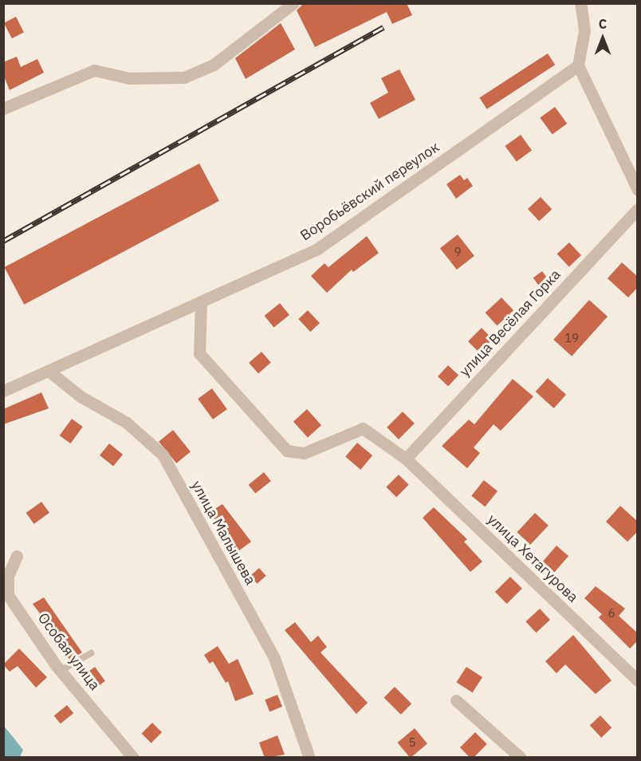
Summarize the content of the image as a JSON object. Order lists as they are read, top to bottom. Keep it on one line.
{"streets":{"street":["Воробьёвский переулок","улица Весёлая Горка","улица Малышева","улица Хетагурова","Особая улица"]},"crossings":[["Воробьёвский переулок","улица Малышева"],["Воробьёвский переулок","улица Хетагурова"],["улица Весёлая Горка","улица Хетагурова"]],"house_numbers":["9","19","6","5"],"north":"top"}
